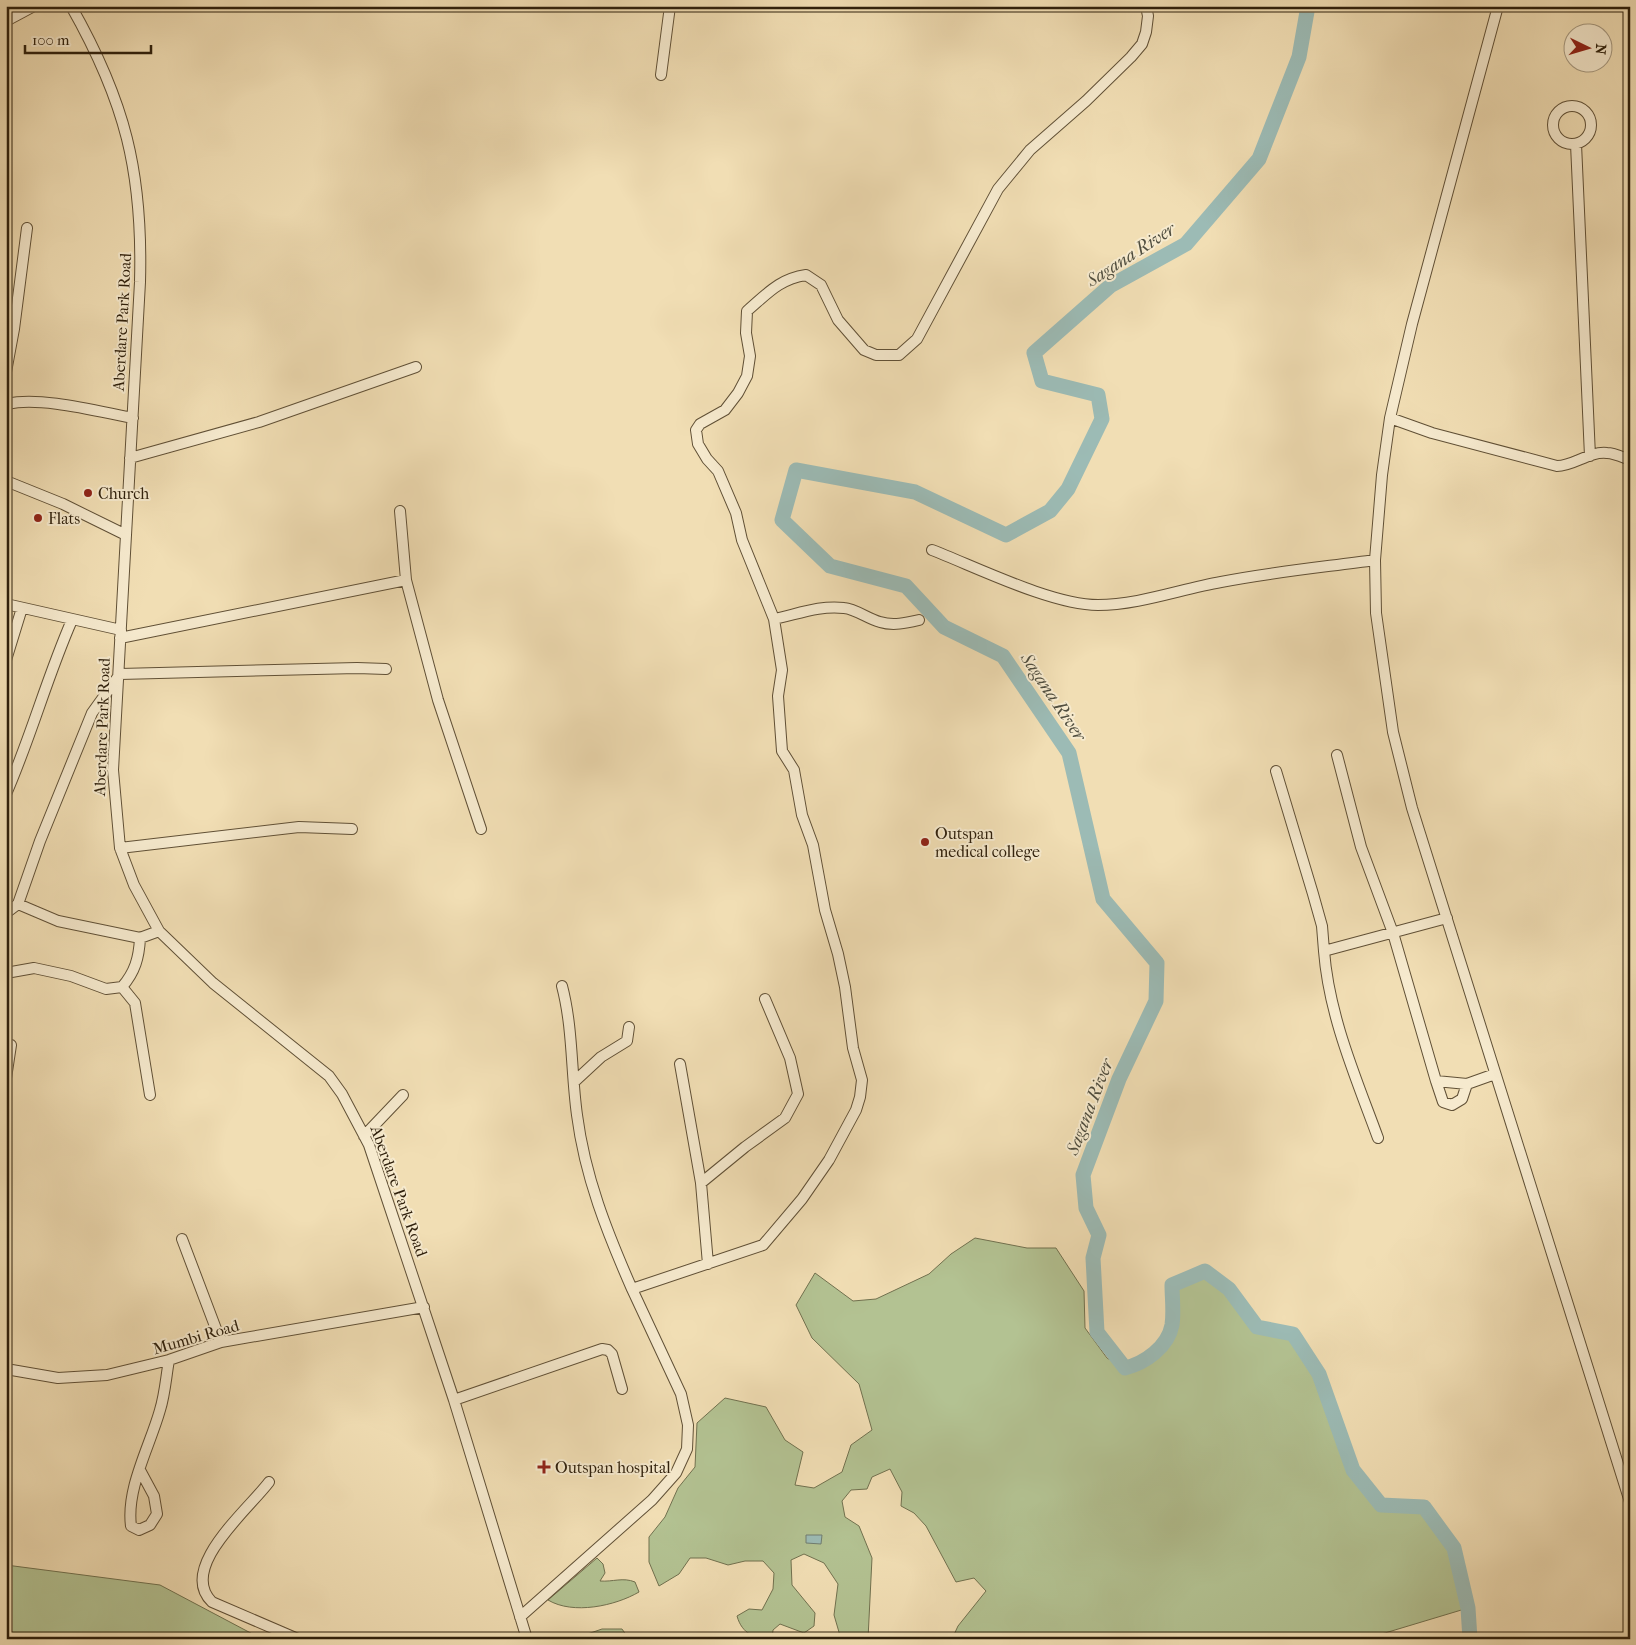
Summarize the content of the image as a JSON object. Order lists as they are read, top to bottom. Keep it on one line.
{"streets":{"street":["Aberdare Park Road","Mumbi Road"]},"crossings":[["Aberdare Park Road","Mumbi Road"]],"water":["Sagana River"],"places":{"other":["Church","Flats","Outspan medical college"],"health":["Outspan hospital"]},"scale_bar":"100 m","north":"right"}
